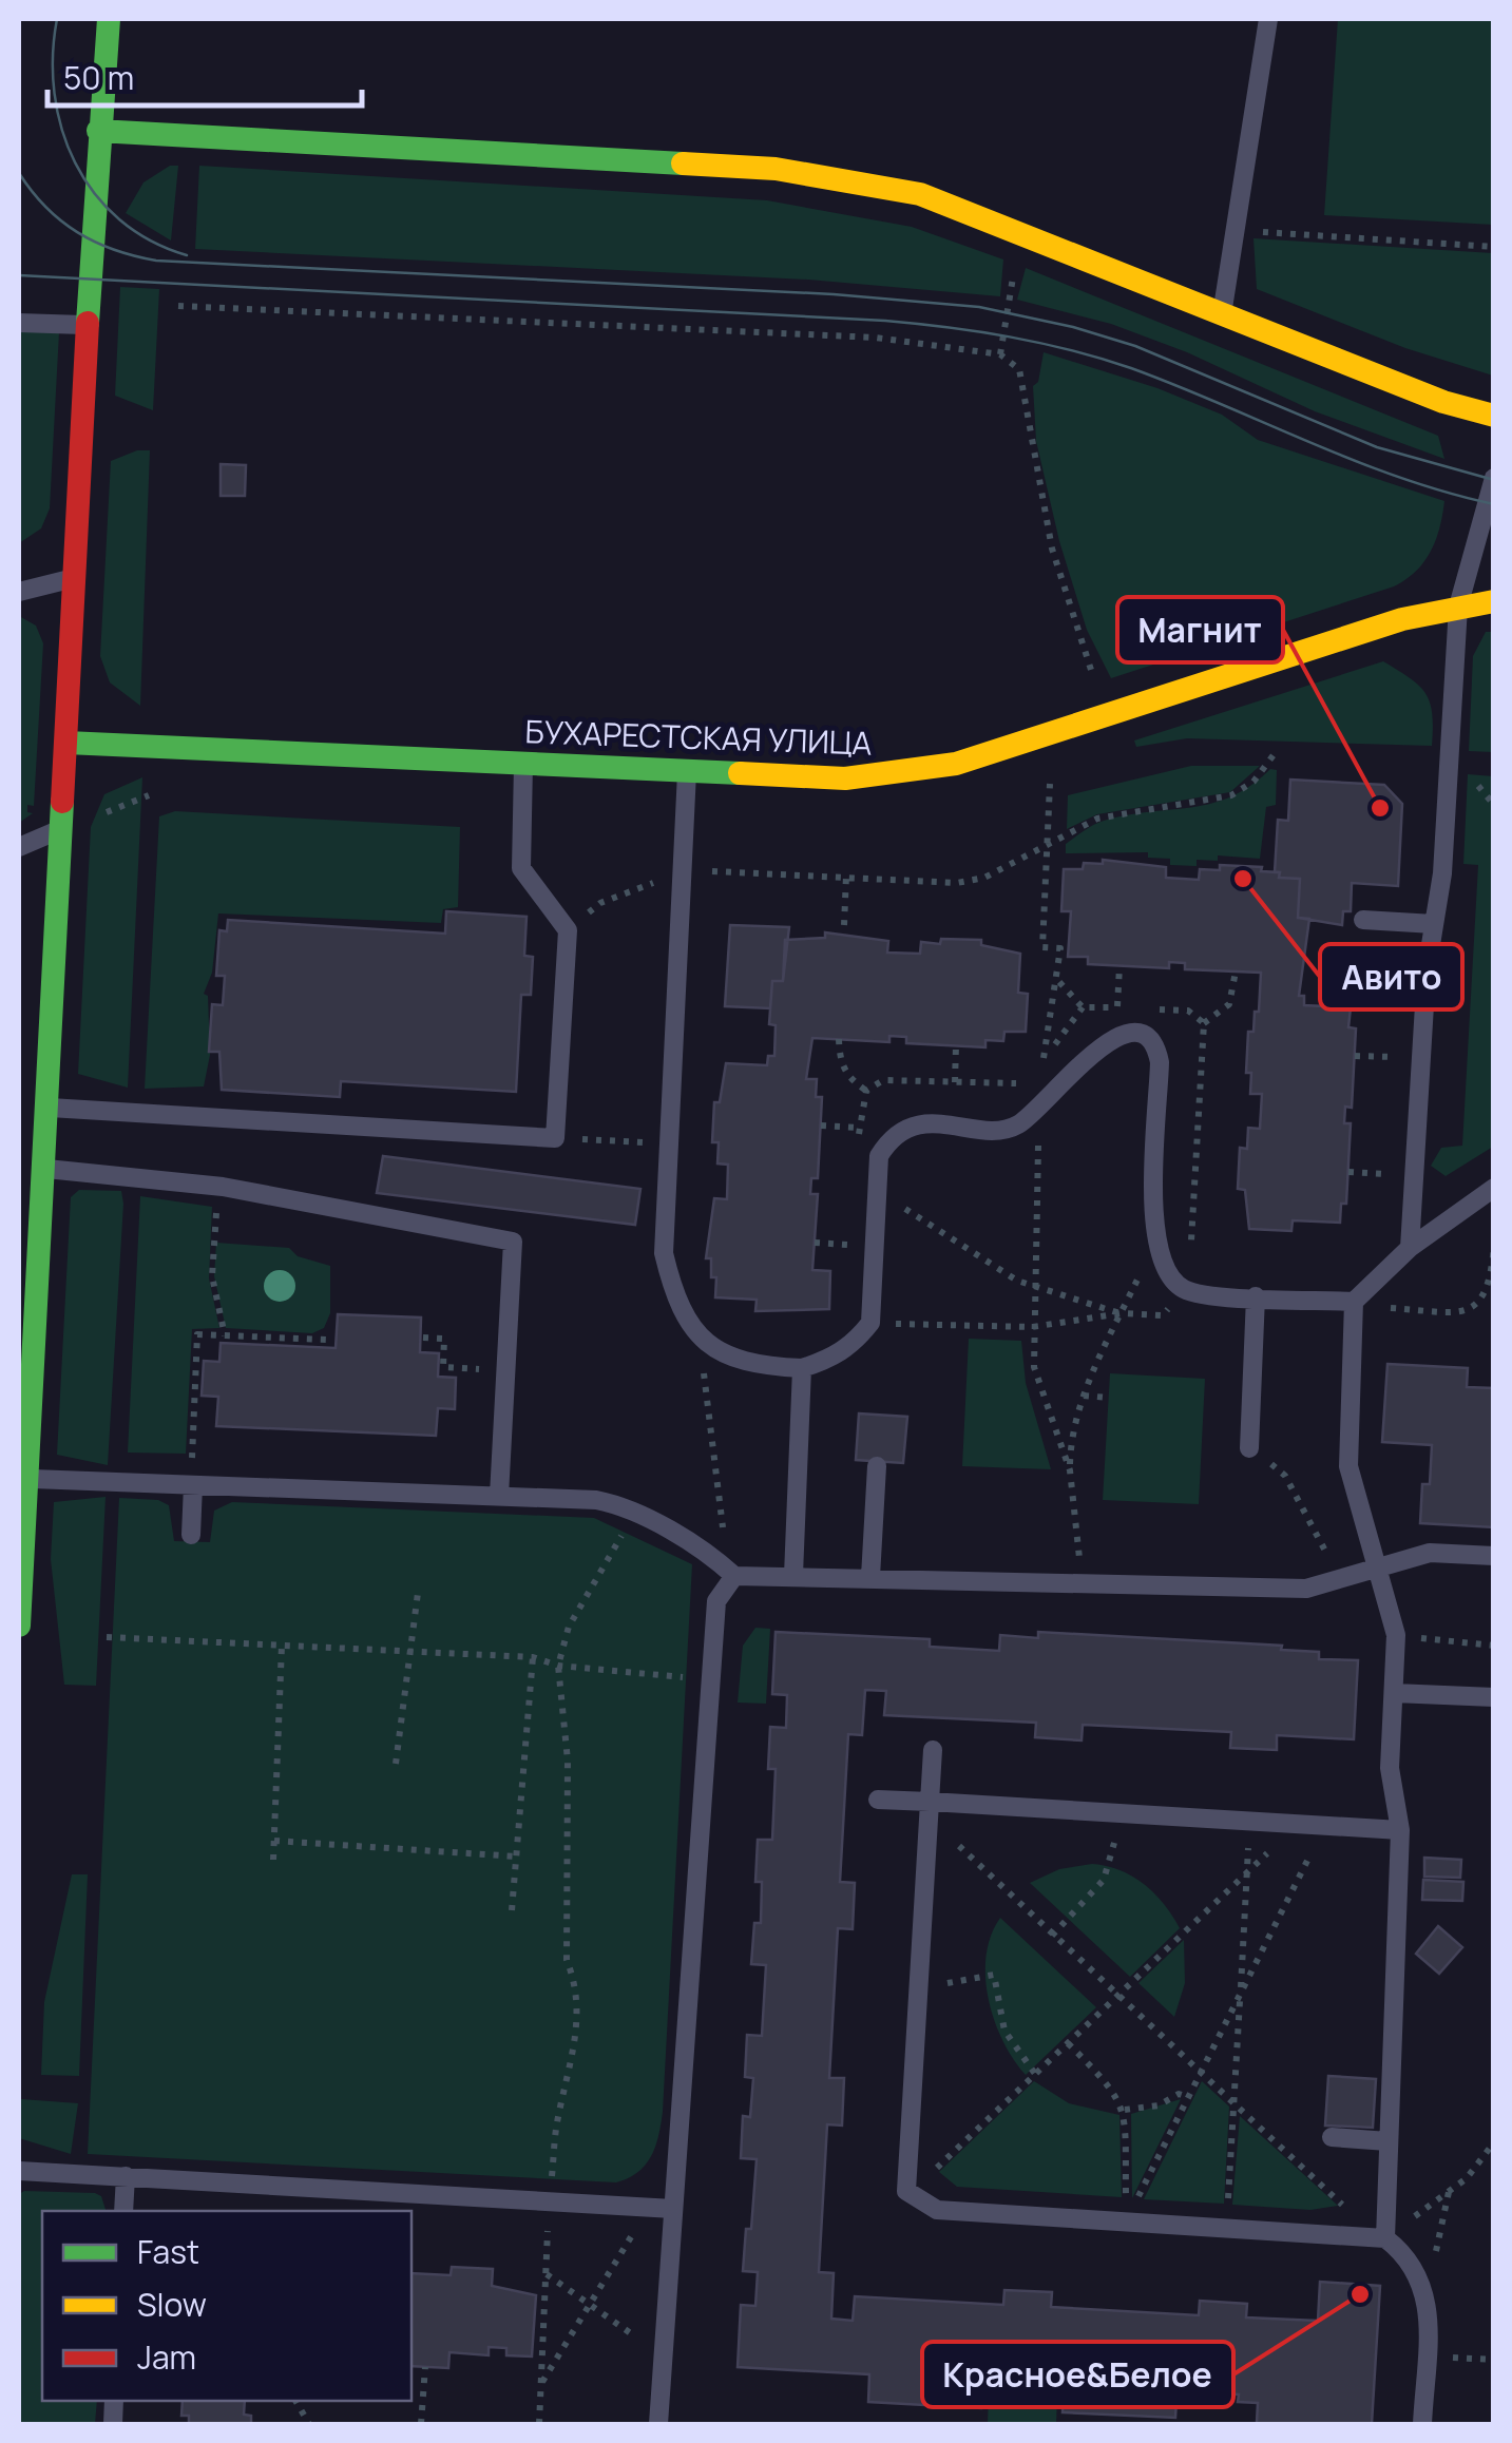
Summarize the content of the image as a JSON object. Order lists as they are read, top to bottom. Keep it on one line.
{"streets":{"street":["БУХАРЕСТСКАЯ УЛИЦА"]},"places":["Магнит","Авито","Красное&Белое"],"legend":["Fast","Slow","Jam"],"scale_bar":"50 m"}
